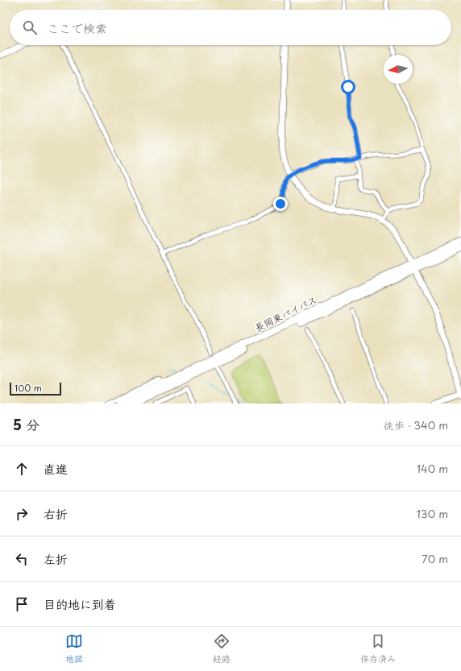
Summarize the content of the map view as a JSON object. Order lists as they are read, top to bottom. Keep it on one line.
{"streets":{"highway":["長岡東バイパス"]},"scale_bar":"100 m","north":"left","page":{"search":"ここで検索","scale":"100 m","heading":["5 分","徒歩 · 340 m"],"list":[["直進","140 m"],["右折","130 m"],["左折","70 m"],"目的地に到着"],"nav":["地図","経路","保存済み"]}}
